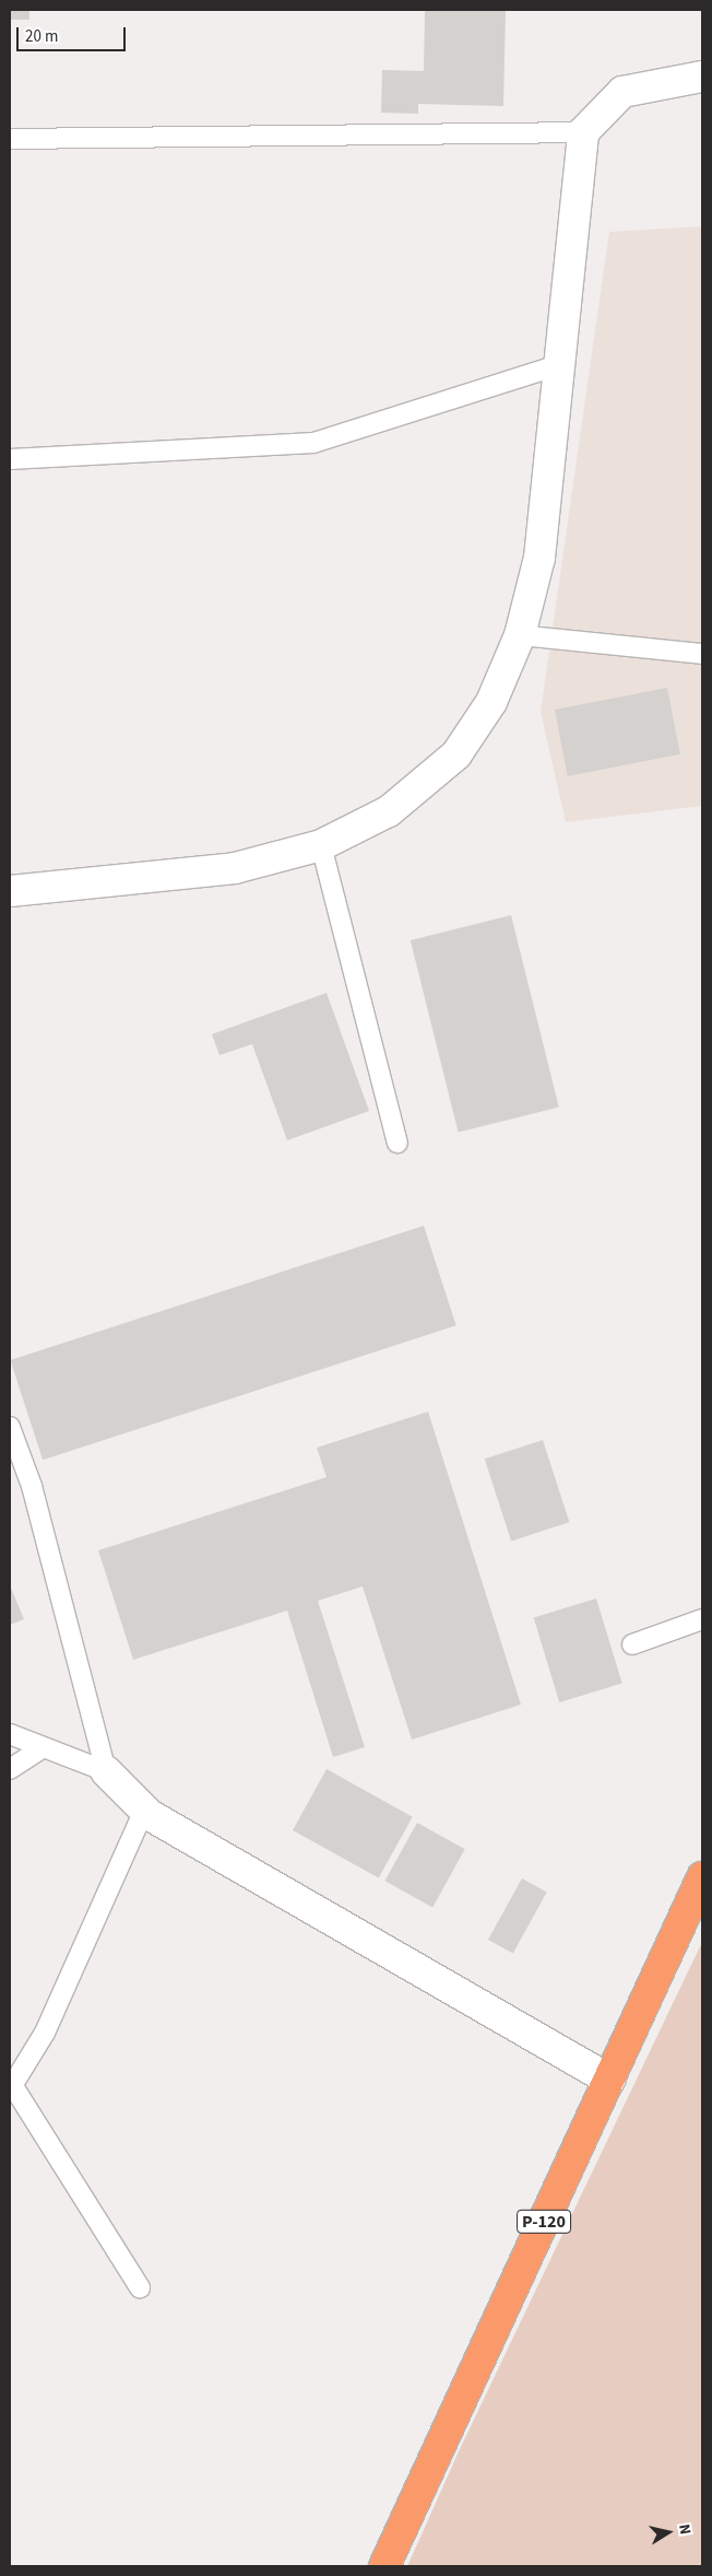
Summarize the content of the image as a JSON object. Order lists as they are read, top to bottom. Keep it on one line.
{"streets":{"highway":["Р-120"]},"scale_bar":"20 m","north":"right"}
